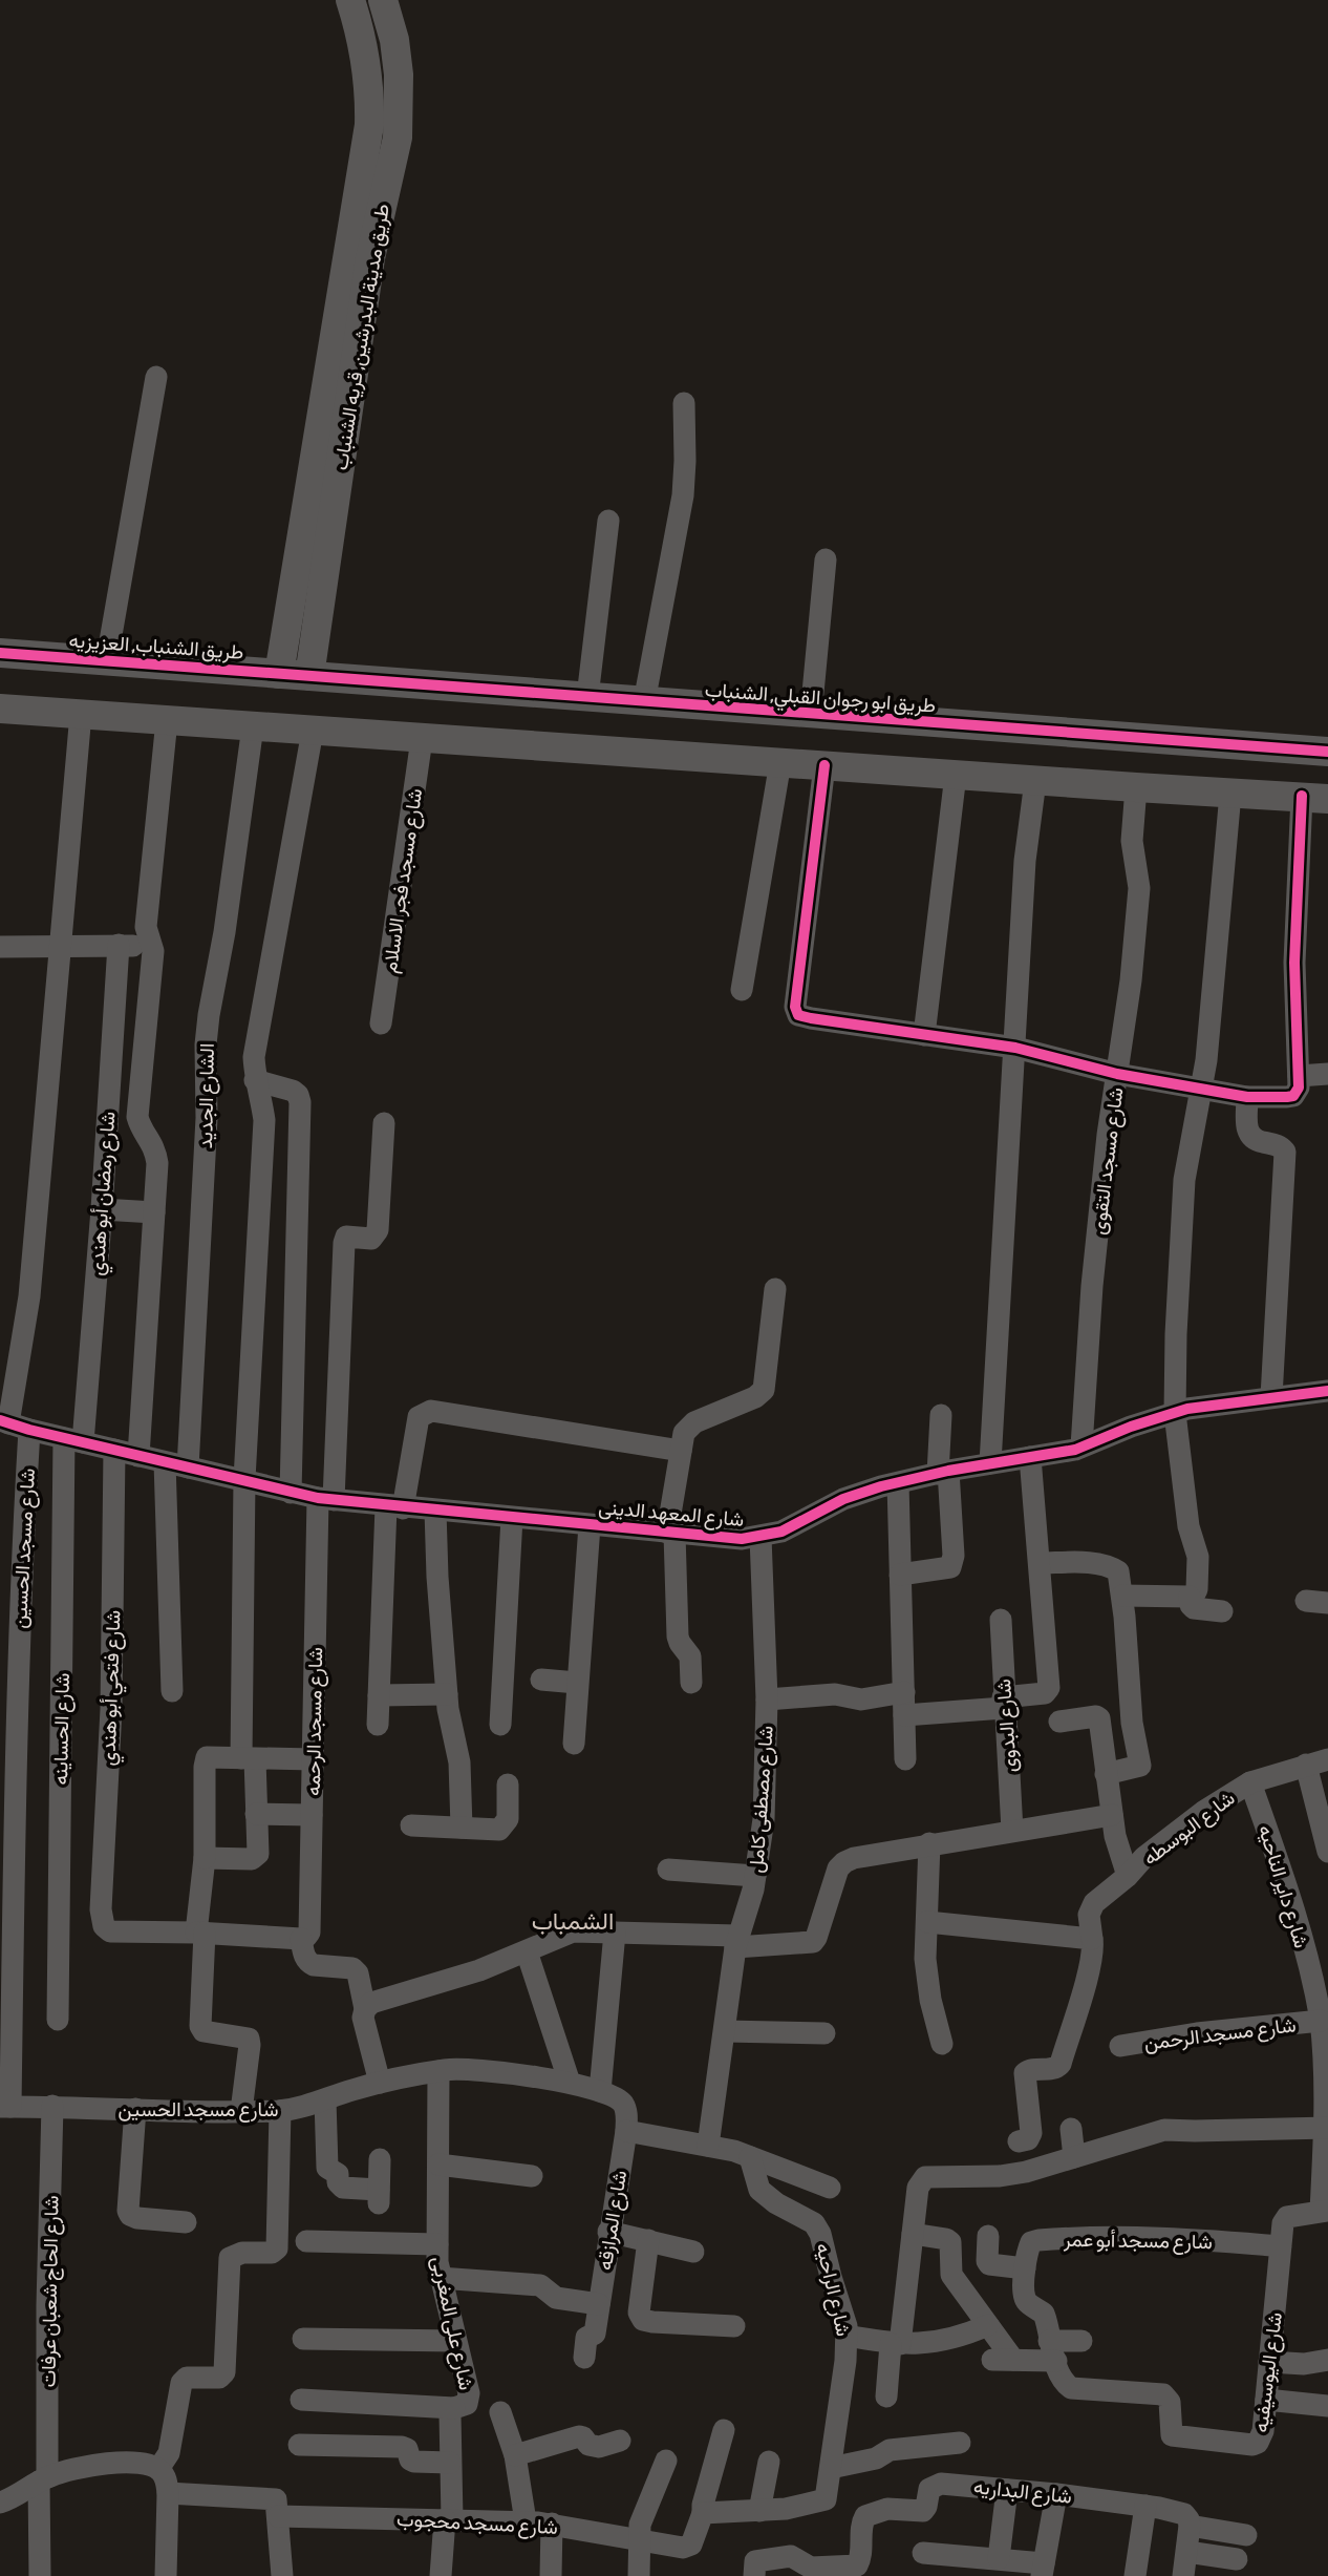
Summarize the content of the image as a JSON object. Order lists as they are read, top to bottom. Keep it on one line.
{"streets":{"street":["طريق مدينة البدرشين, قريه الشنباب","طريق الشنباب, العزيزيه","طريق ابو رجوان القبلي, الشنباب","شارع مسجد فجر الاسلام","الشارع الجديد","شارع مسجد التقوى","شارع رمضان أبو هندي","شارع المعهد الدينى","شارع مسجد الحسين","شارع فتحي أبو هندي","شارع مسجد الرحمه","شارع البدوى","شارع الحساينه","شارع مصطفى كامل","شارع البوسطه","شارع داير الناحيه","شارع مسجد الرحمن","شارع المرازقه","شارع مسجد أبو عمر","شارع الراحيه","شارع الحاج شعبان عرفات","شارع على المغربى","شارع اليوسيفيه","شارع البداريه","شارع مسجد محجوب"]},"crossings":[["طريق مدينة البدرشين, قريه الشنباب","طريق الشنباب, العزيزيه"],["طريق مدينة البدرشين, قريه الشنباب","طريق ابو رجوان القبلي, الشنباب"],["طريق الشنباب, العزيزيه","طريق ابو رجوان القبلي, الشنباب"],["الشارع الجديد","شارع المعهد الدينى"],["شارع مسجد التقوى","شارع المعهد الدينى"],["شارع رمضان أبو هندي","شارع المعهد الدينى"],["شارع رمضان أبو هندي","شارع الحساينه"],["شارع المعهد الدينى","شارع مسجد الحسين"],["شارع المعهد الدينى","شارع فتحي أبو هندي"],["شارع المعهد الدينى","شارع مسجد الرحمه"],["شارع المعهد الدينى","شارع الحساينه"],["شارع المعهد الدينى","شارع مصطفى كامل"],["شارع مسجد الحسين","شارع الحاج شعبان عرفات"],["شارع مسجد الحسين","شارع على المغربى"],["شارع البوسطه","شارع داير الناحيه"],["شارع داير الناحيه","شارع مسجد الرحمن"],["شارع داير الناحيه","شارع اليوسيفيه"],["شارع مسجد أبو عمر","شارع اليوسيفيه"],["شارع على المغربى","شارع مسجد محجوب"]],"districts":["الشمباب"]}
